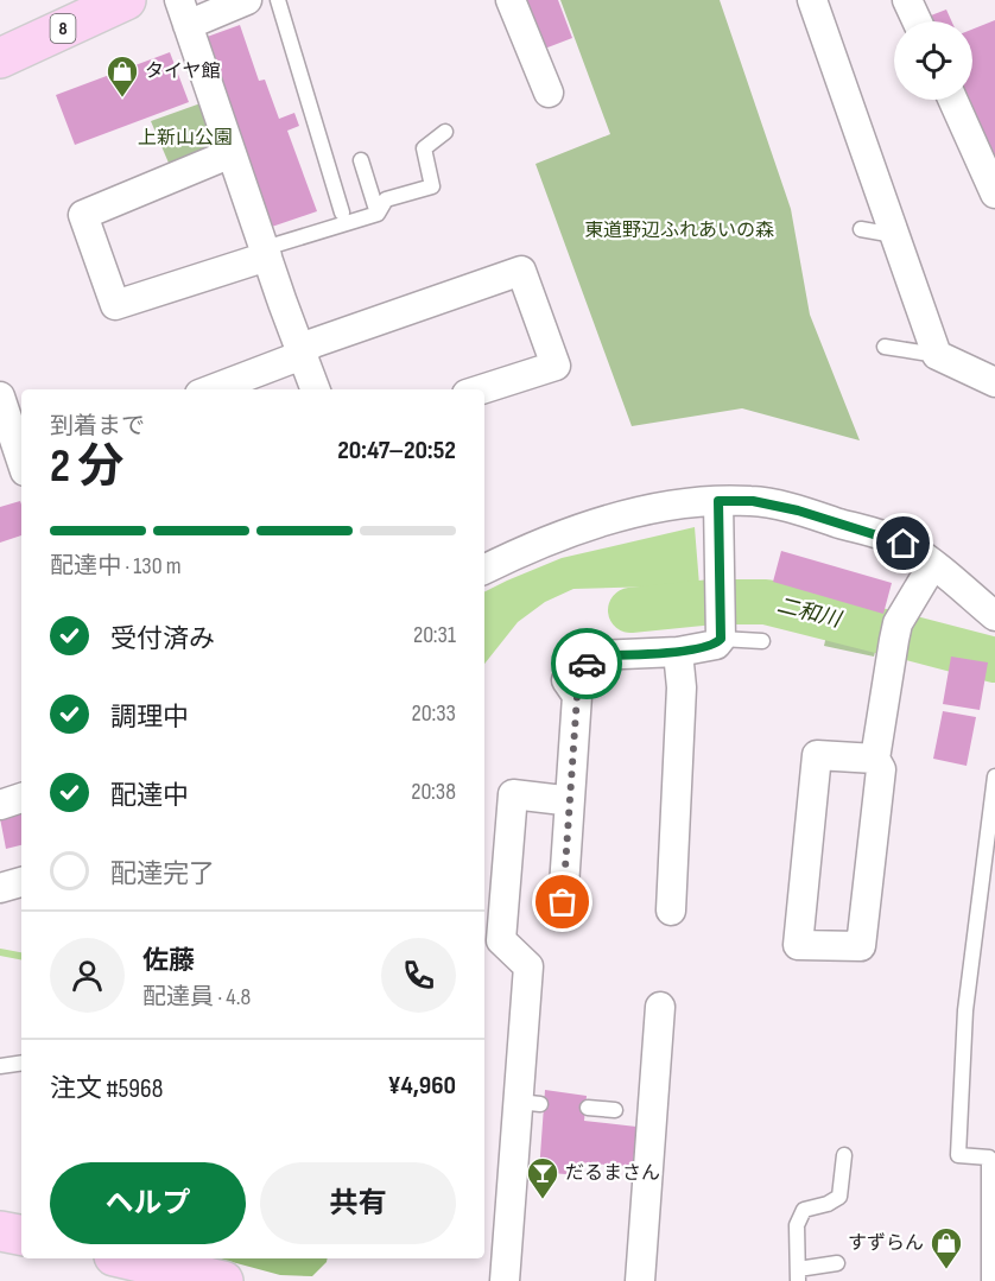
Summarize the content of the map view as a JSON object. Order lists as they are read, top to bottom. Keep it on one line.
{"streets":{"main road":["8"]},"water":["二和川"],"parks":["上新山公園","東道野辺ふれあいの森"],"places":{"shop":["タイヤ館","すずらん"],"bar":["だるまさん"]},"page":{"heading":["2 分","到着まで","20:47–20:52"],"panel":["佐藤","配達員 · 4.8","注文 #5968","¥4,960"],"bar":"配達中 · 130 m","list":[["受付済み","20:31"],["調理中","20:33"],["配達中","20:38"],"配達完了"],"buttons":["ヘルプ","共有"]}}
